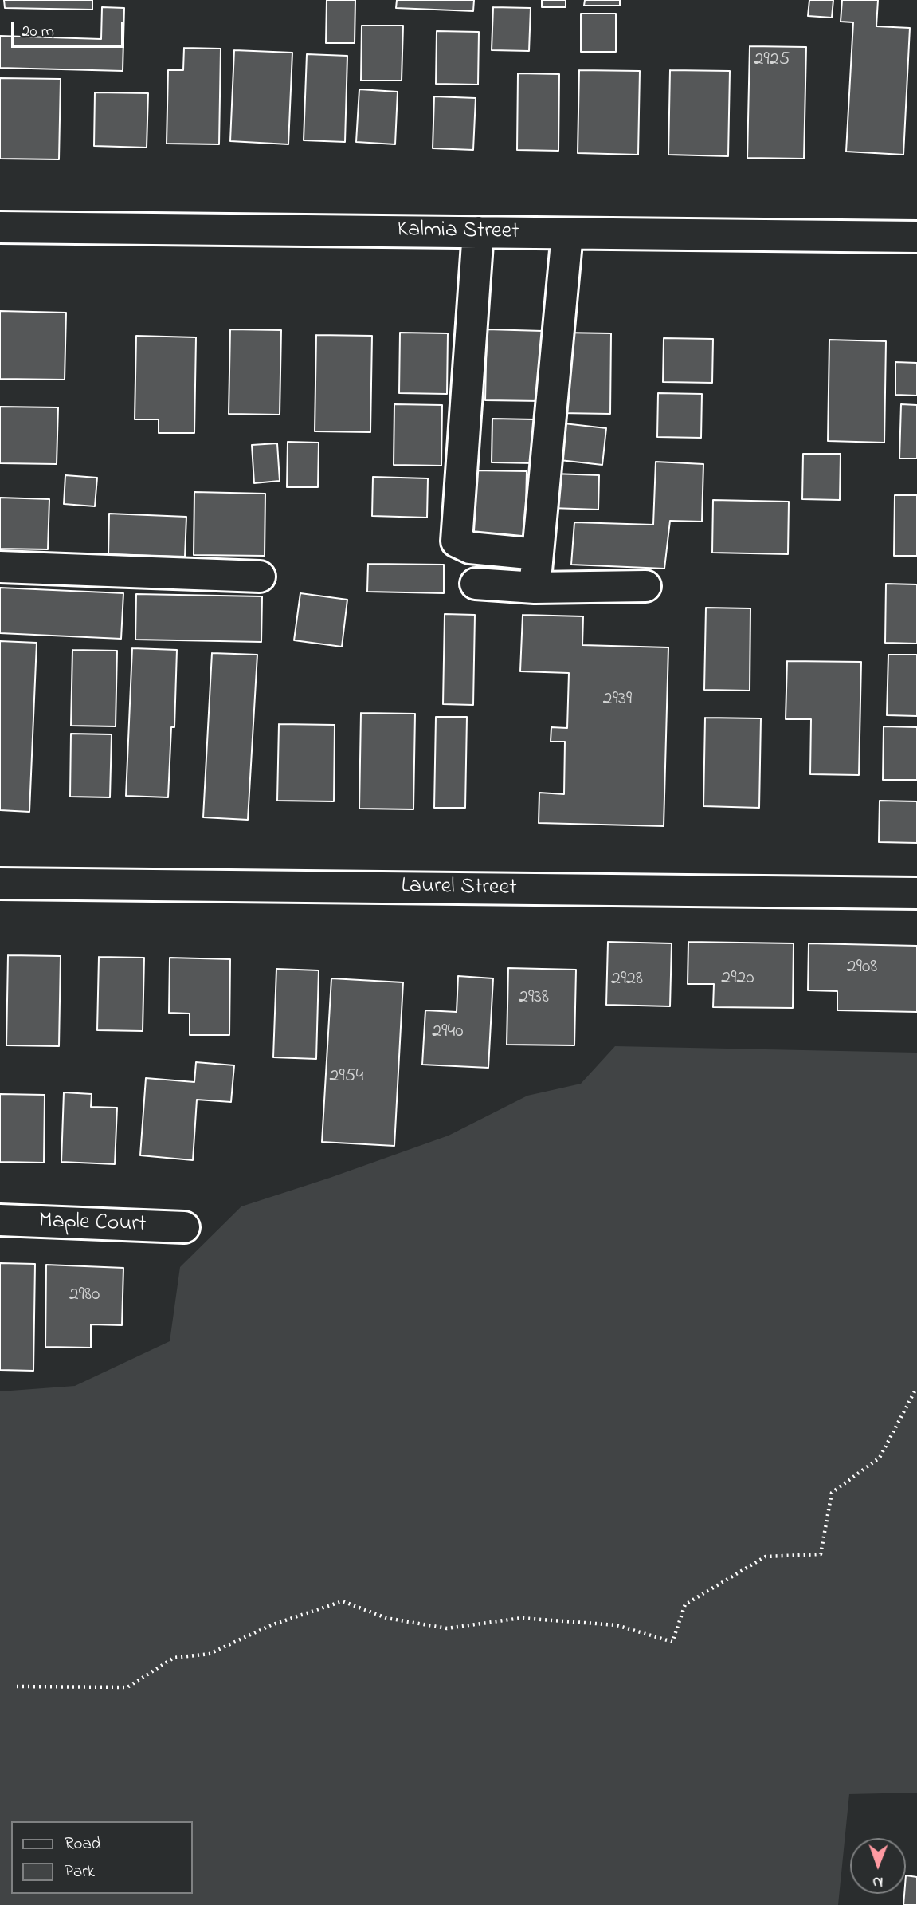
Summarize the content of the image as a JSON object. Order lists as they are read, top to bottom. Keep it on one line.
{"streets":{"street":["Kalmia Street","Laurel Street","Maple Court"]},"house_numbers":["2925","2939","2908","2920","2928","2938","2940","2954","2980"],"legend":["Road","Park"],"scale_bar":"20 m","north":"bottom"}
